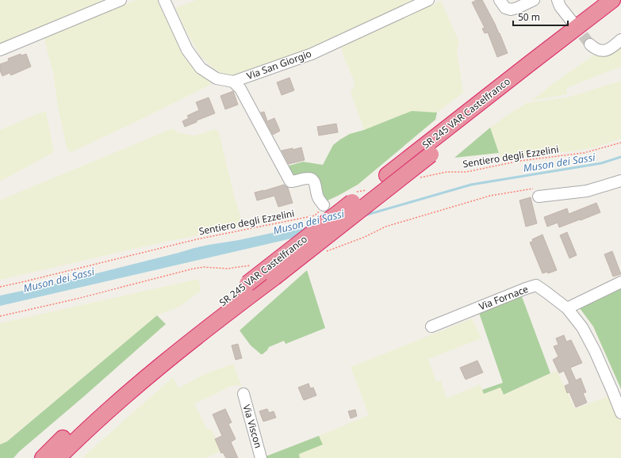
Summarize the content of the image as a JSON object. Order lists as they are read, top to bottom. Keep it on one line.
{"streets":{"highway":["SR 245 VAR Castelfranco"],"street":["Via San Giorgio","Via Fornace","Via Viscon"],"path":["Sentiero degli Ezzelini"]},"water":["Muson dei Sassi"],"scale_bar":"50 m"}
